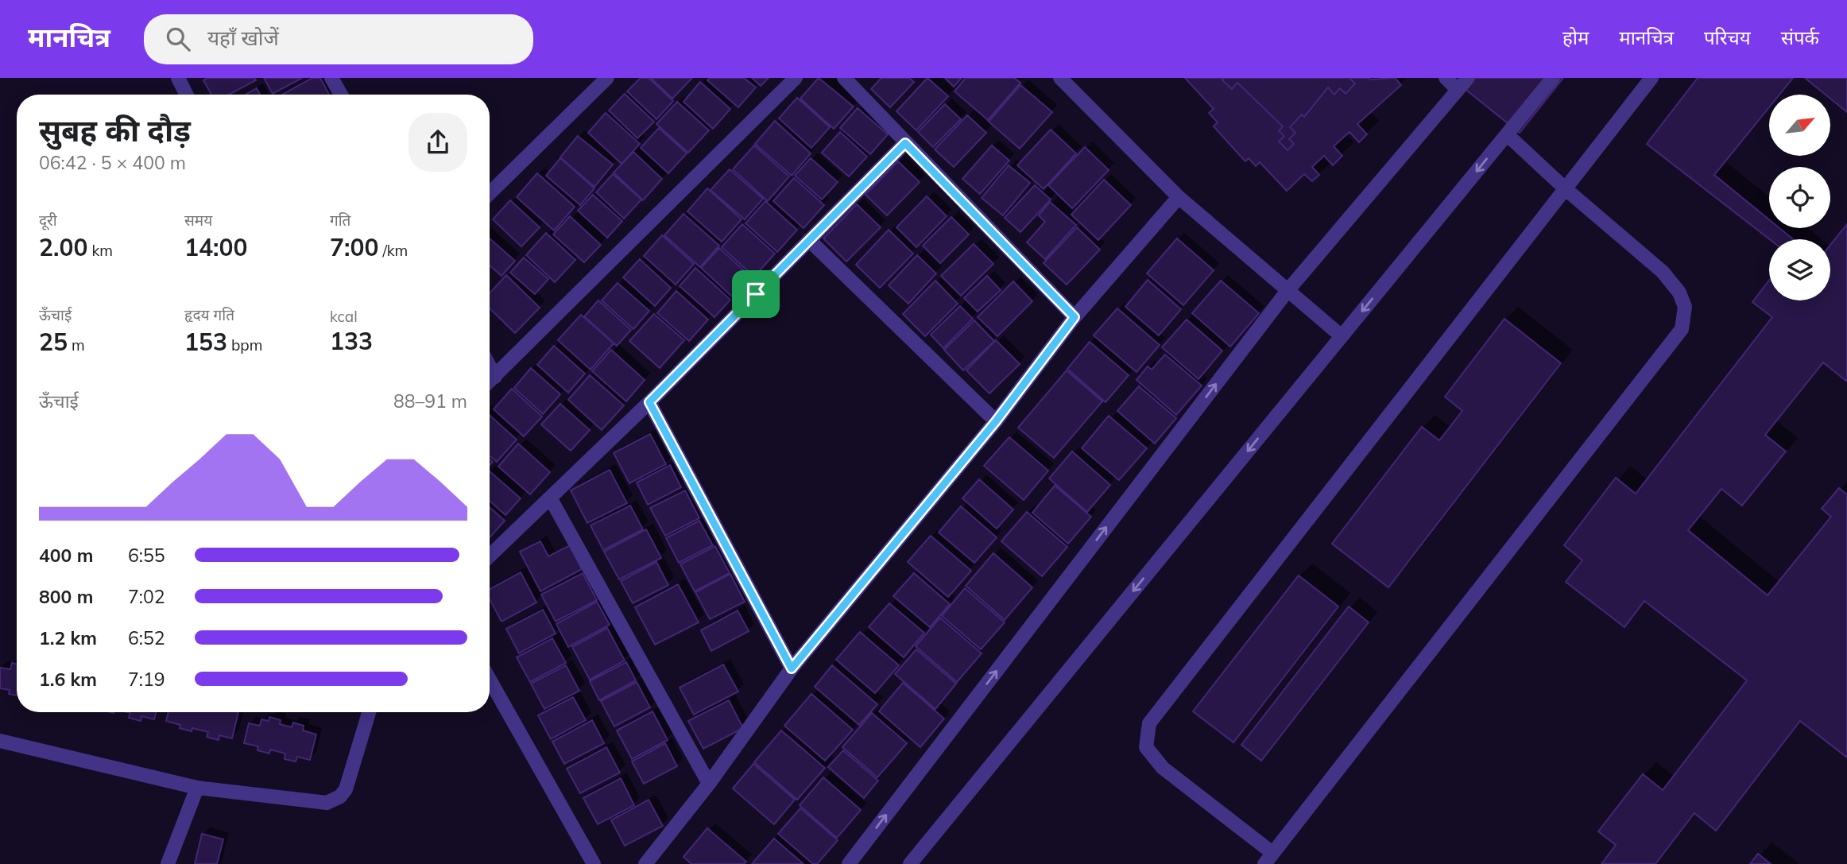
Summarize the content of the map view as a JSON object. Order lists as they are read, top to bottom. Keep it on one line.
{"north":"top right","page":{"header":"मानचित्र","search":"यहाँ खोजें","nav":["होम","मानचित्र","परिचय","संपर्क"],"heading":["सुबह की दौड़","06:42 · 5 × 400 m"],"stats":[["दूरी","2.00 km"],["समय","14:00"],["गति","7:00 /km"],["ऊँचाई","25 m"],["हृदय गति","153 bpm"],["kcal","133"]],"chart":["ऊँचाई","88–91 m"],"list":[{"name":"400 m","note":"6:55"},{"name":"800 m","note":"7:02"},{"name":"1.2 km","note":"6:52"},{"name":"1.6 km","note":"7:19"}]}}
